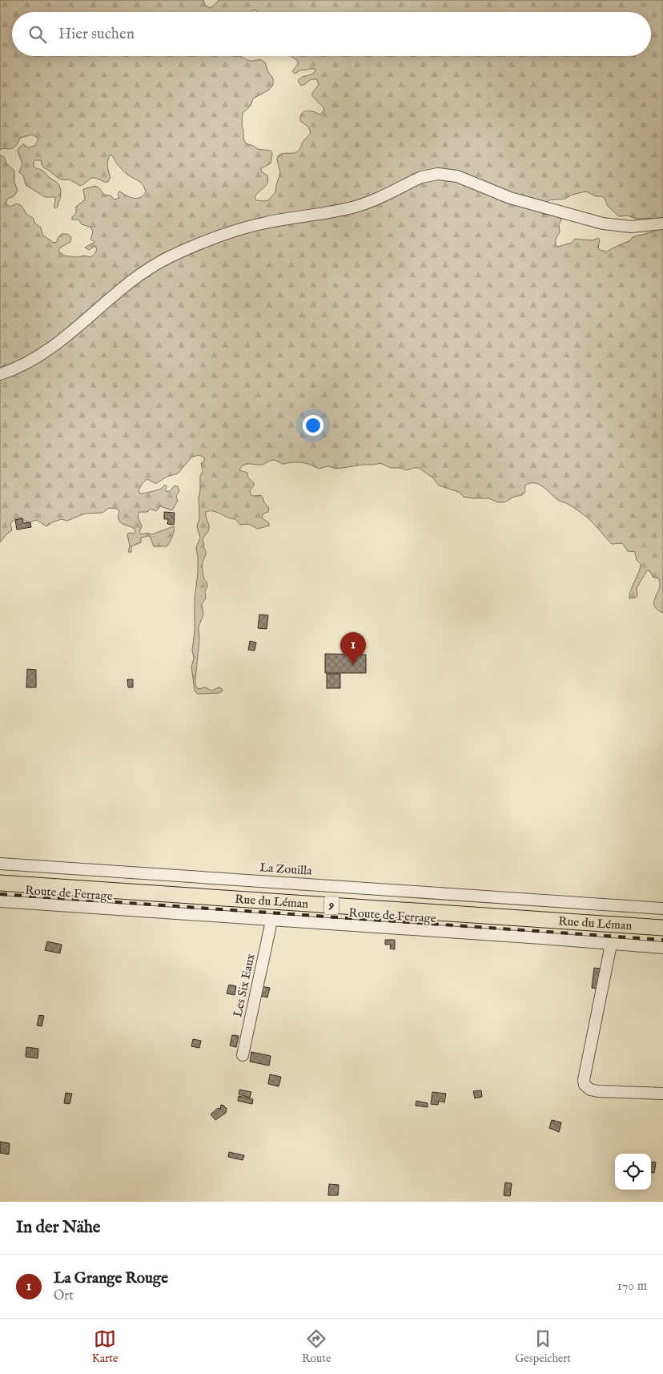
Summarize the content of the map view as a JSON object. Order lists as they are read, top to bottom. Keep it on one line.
{"streets":{"main road":["Rue du Léman","9"],"street":["La Zouilla","Route de Ferrage","Les Six Eaux"]},"crossings":[["Route de Ferrage","Les Six Eaux"]],"page":{"search":"Hier suchen","pins":"1","heading":"In der Nähe","list":[{"mark":"1","name":"La Grange Rouge","note":"Ort","value":"170 m"}],"nav":["Karte","Route","Gespeichert"]}}
